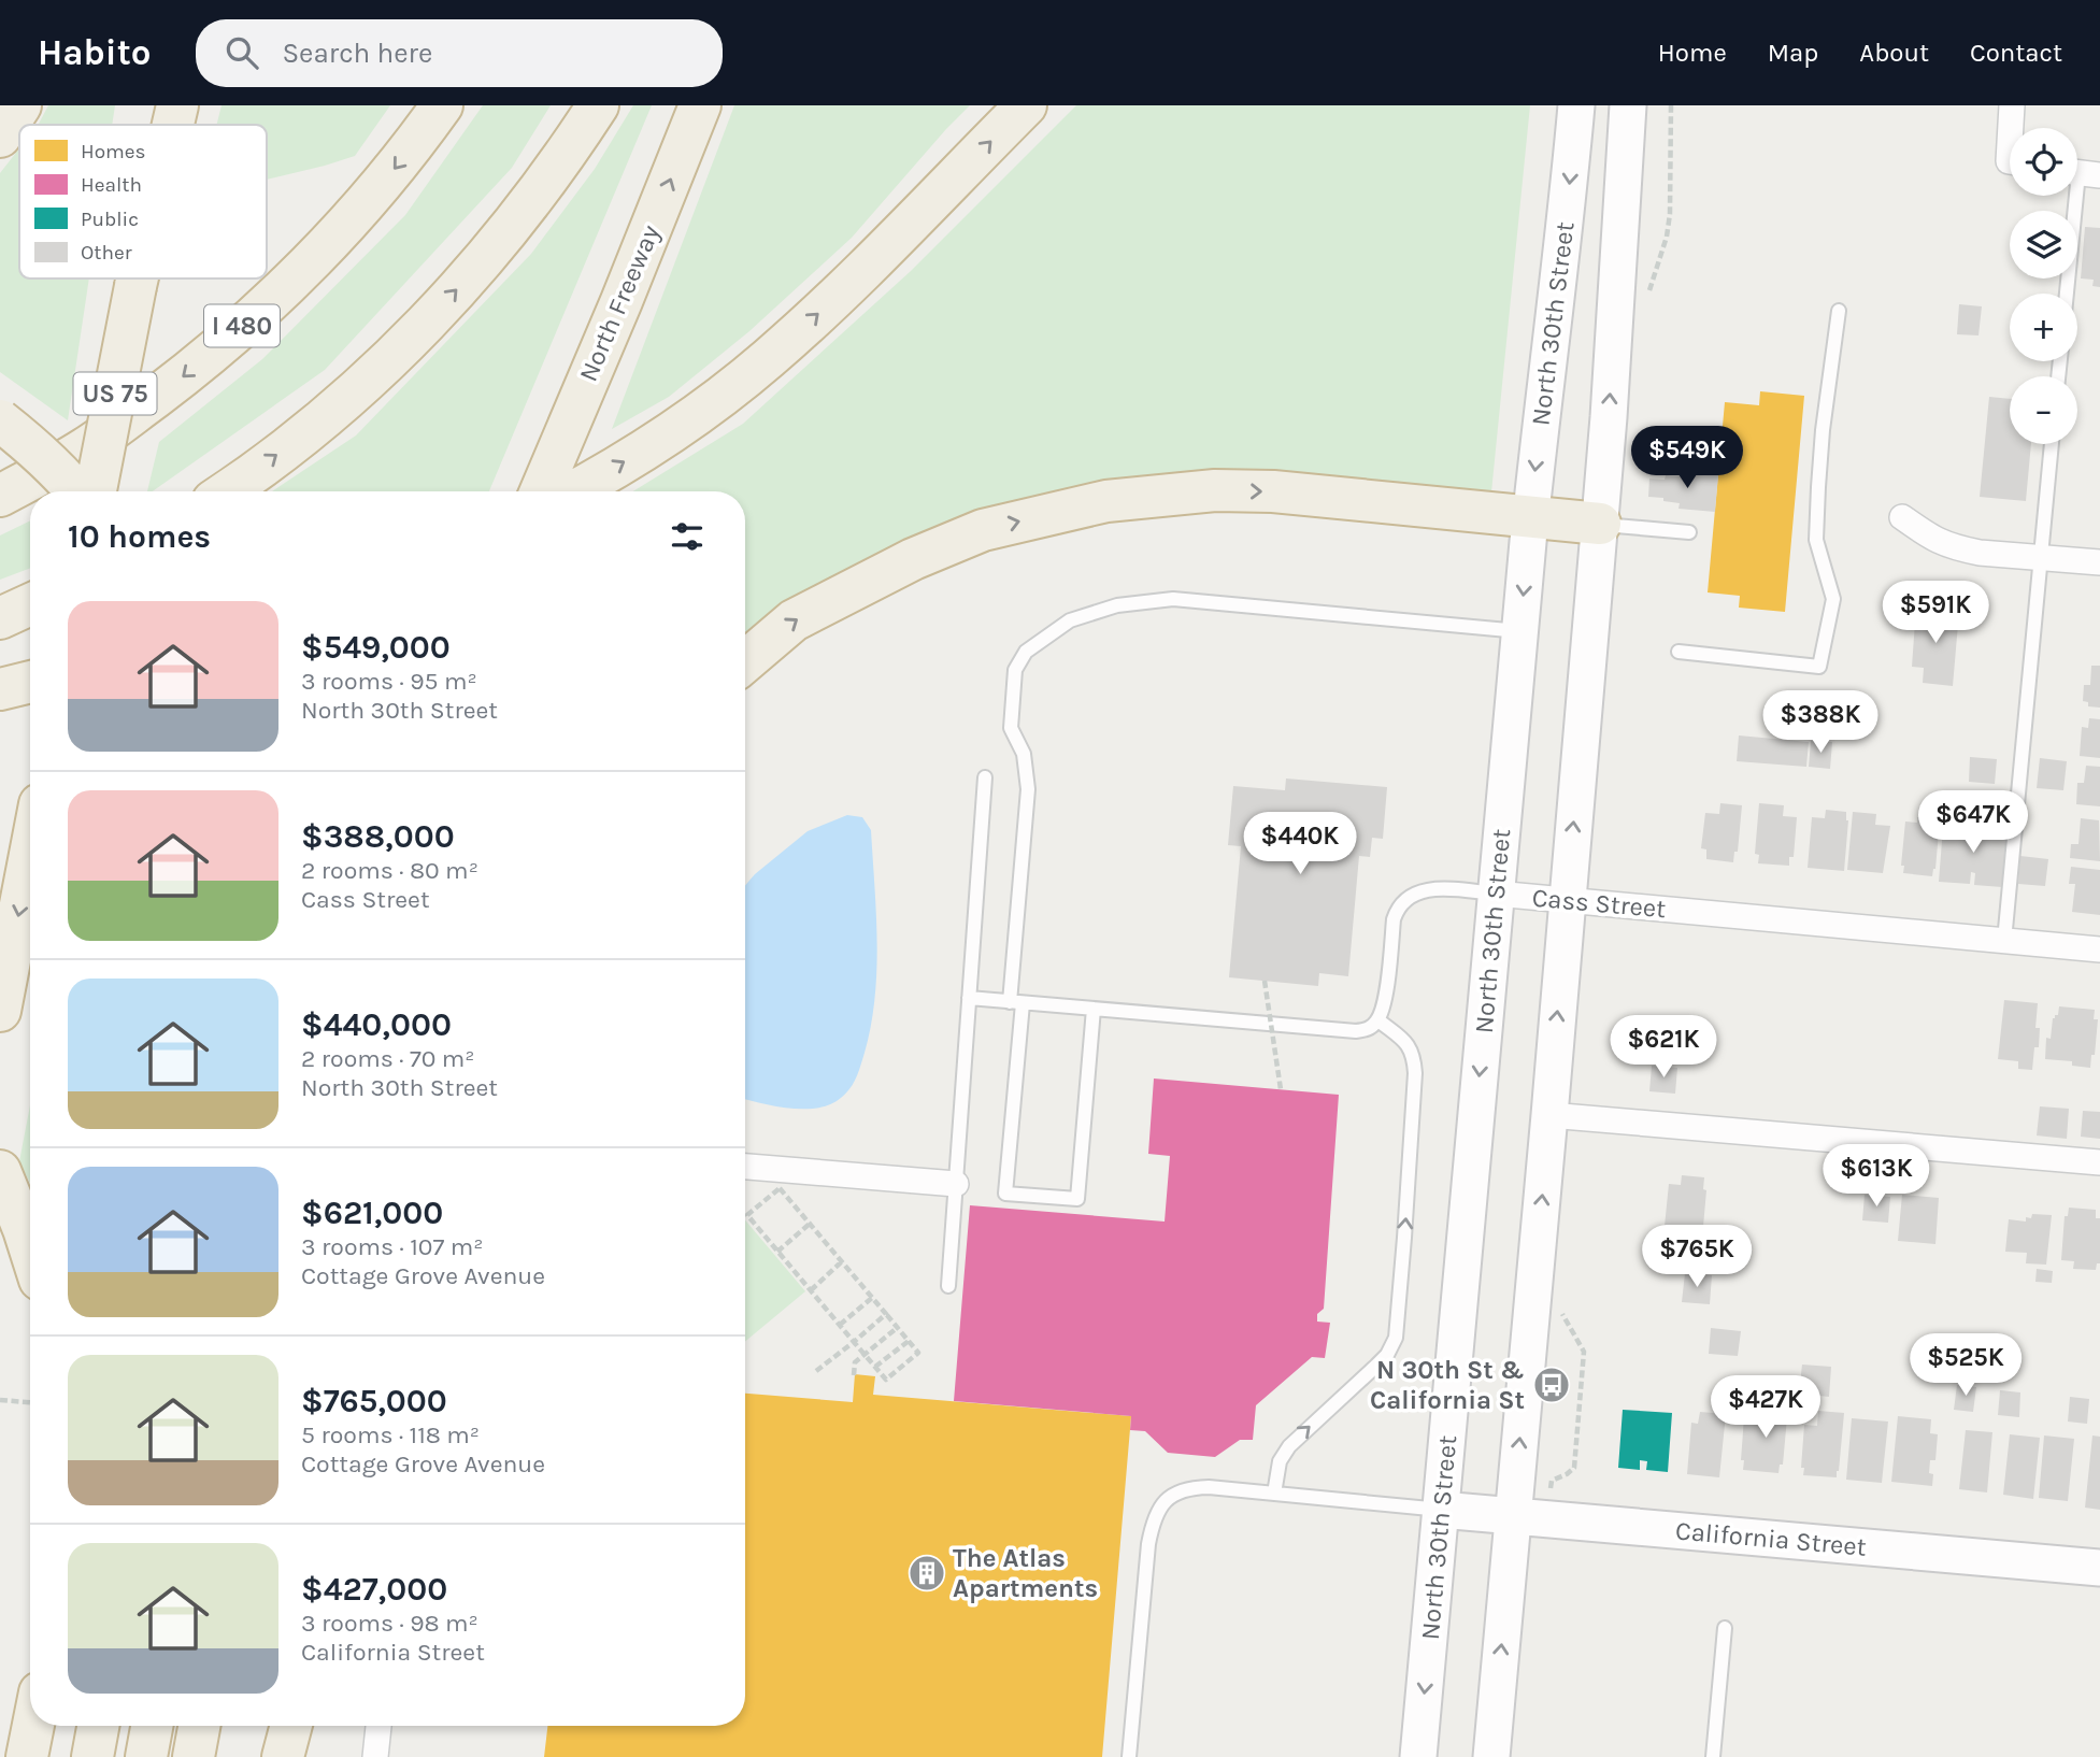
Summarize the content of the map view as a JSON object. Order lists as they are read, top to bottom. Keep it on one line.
{"streets":{"highway":["North Freeway","I 480","US 75"],"main road":["North 30th Street","California Street"],"street":["Cass Street"]},"crossings":[["North 30th Street","Cass Street"],["North 30th Street","California Street"]],"places":{"bus stop":["N 30th St & California St"],"building":["The Atlas Apartments"]},"legend":["Homes","Health","Public","Other"],"page":{"header":"Habito","search":"Search here","nav":["Home","Map","About","Contact"],"map_buttons":["+","−"],"price":["$549K","$591K","$388K","$647K","$440K","$621K","$613K","$765K","$525K","$427K"],"heading":"10 homes","list":[{"name":"$549,000","note":"3 rooms · 95 m² · North 30th Street"},{"name":"$388,000","note":"2 rooms · 80 m² · Cass Street"},{"name":"$440,000","note":"2 rooms · 70 m² · North 30th Street"},{"name":"$621,000","note":"3 rooms · 107 m² · Cottage Grove Avenue"},{"name":"$765,000","note":"5 rooms · 118 m² · Cottage Grove Avenue"},{"name":"$427,000","note":"3 rooms · 98 m² · California Street"}]}}
